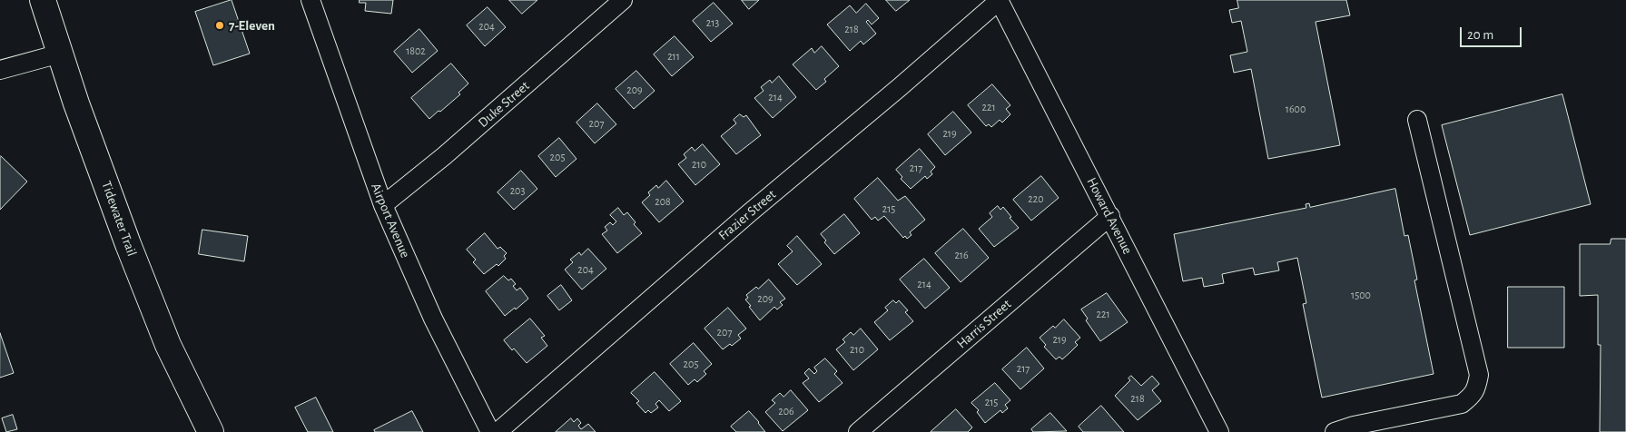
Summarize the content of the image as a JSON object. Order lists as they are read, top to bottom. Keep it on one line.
{"streets":{"main road":["Tidewater Trail"],"street":["Duke Street","Frazier Street","Howard Avenue","Airport Avenue","Harris Street"]},"crossings":[["Duke Street","Airport Avenue"],["Frazier Street","Howard Avenue"],["Howard Avenue","Harris Street"]],"places":["7-Eleven"],"house_numbers":["213","204","218","1802","211","209","214","221","1600","207","219","205","210","217","203","220","208","215","216","204","214","1500","209","221","207","219","210","205","217","218","215","206"],"scale_bar":"20 m"}
